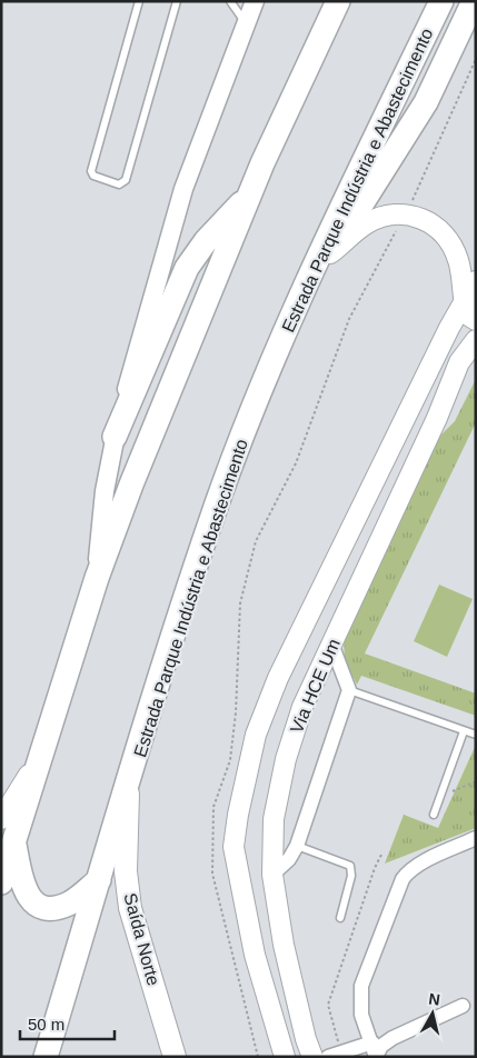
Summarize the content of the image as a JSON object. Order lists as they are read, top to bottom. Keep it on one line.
{"streets":{"highway":["Estrada Parque Indústria e Abastecimento"],"main road":["Via HCE Um","Saída Norte"]},"crossings":[["Estrada Parque Indústria e Abastecimento","Saída Norte"]],"scale_bar":"50 m","north":"top"}
